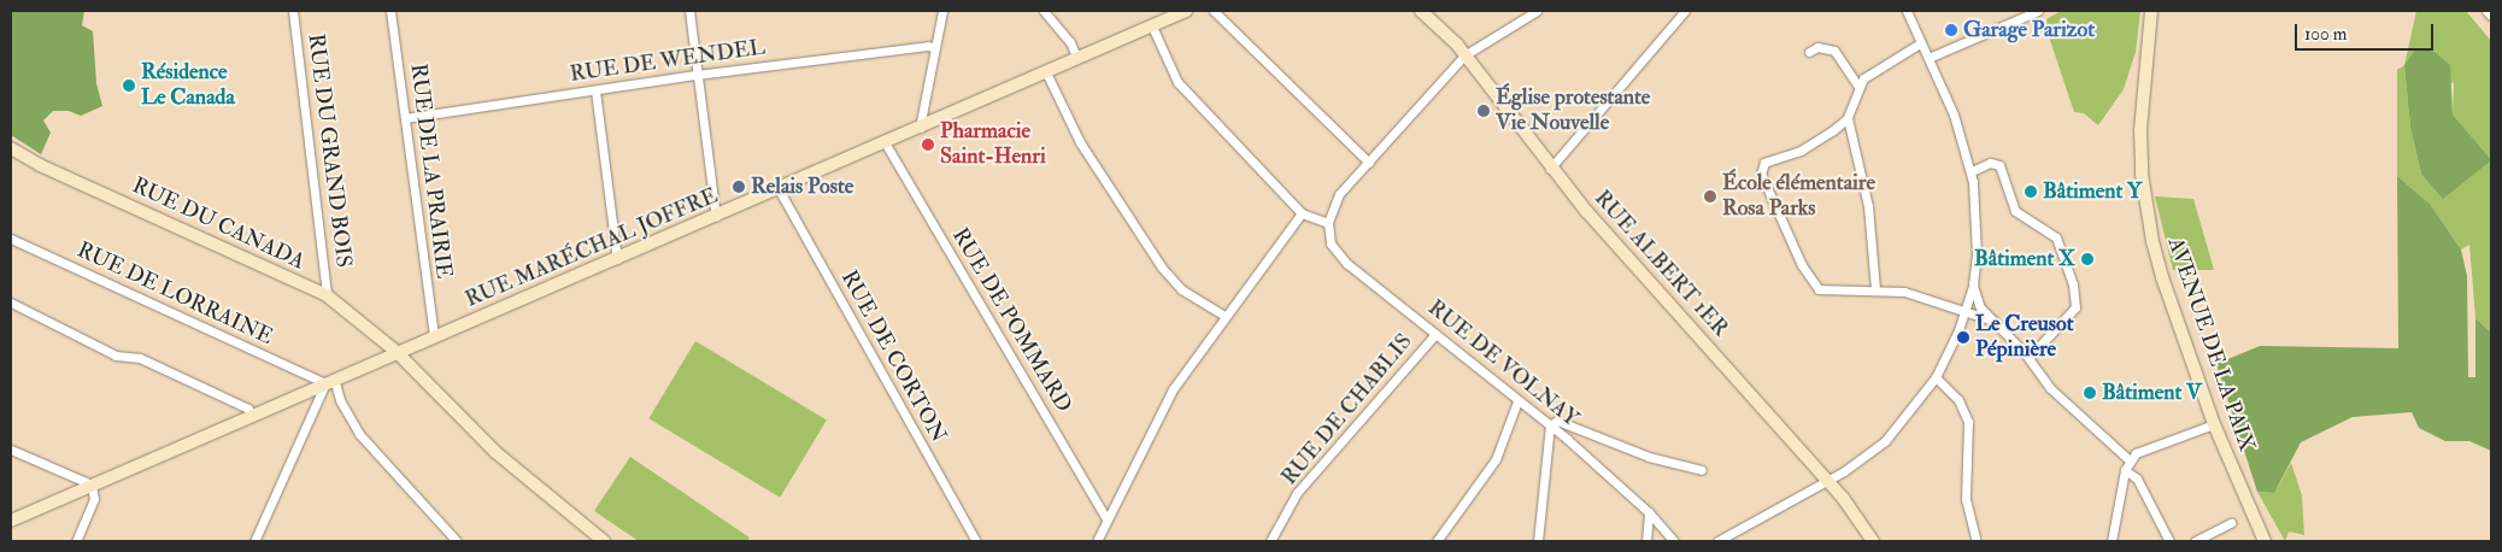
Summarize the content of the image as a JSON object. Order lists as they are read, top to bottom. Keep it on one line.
{"streets":{"main road":["RUE DU CANADA","RUE MARÉCHAL JOFFRE","RUE ALBERT 1ER","AVENUE DE LA PAIX"],"street":["RUE DE WENDEL","RUE DU GRAND BOIS","RUE DE LA PRAIRIE","RUE DE LORRAINE","RUE DE POMMARD","RUE DE CORTON","RUE DE VOLNAY","RUE DE CHABLIS"]},"crossings":[["RUE DE WENDEL","RUE DE LA PRAIRIE"],["RUE DU GRAND BOIS","RUE DU CANADA"],["RUE DE LA PRAIRIE","RUE MARÉCHAL JOFFRE"],["RUE DU CANADA","RUE MARÉCHAL JOFFRE"],["RUE MARÉCHAL JOFFRE","RUE DE LORRAINE"],["RUE MARÉCHAL JOFFRE","RUE DE POMMARD"],["RUE MARÉCHAL JOFFRE","RUE DE CORTON"],["RUE DE VOLNAY","RUE DE CHABLIS"]],"places":["Garage Parizot","Résidence Le Canada","Église protestante Vie Nouvelle","Pharmacie Saint-Henri","Relais Poste","Bâtiment Y","École élémentaire Rosa Parks","Bâtiment X","Le Creusot Pépinière","Bâtiment V"],"scale_bar":"100 m"}
